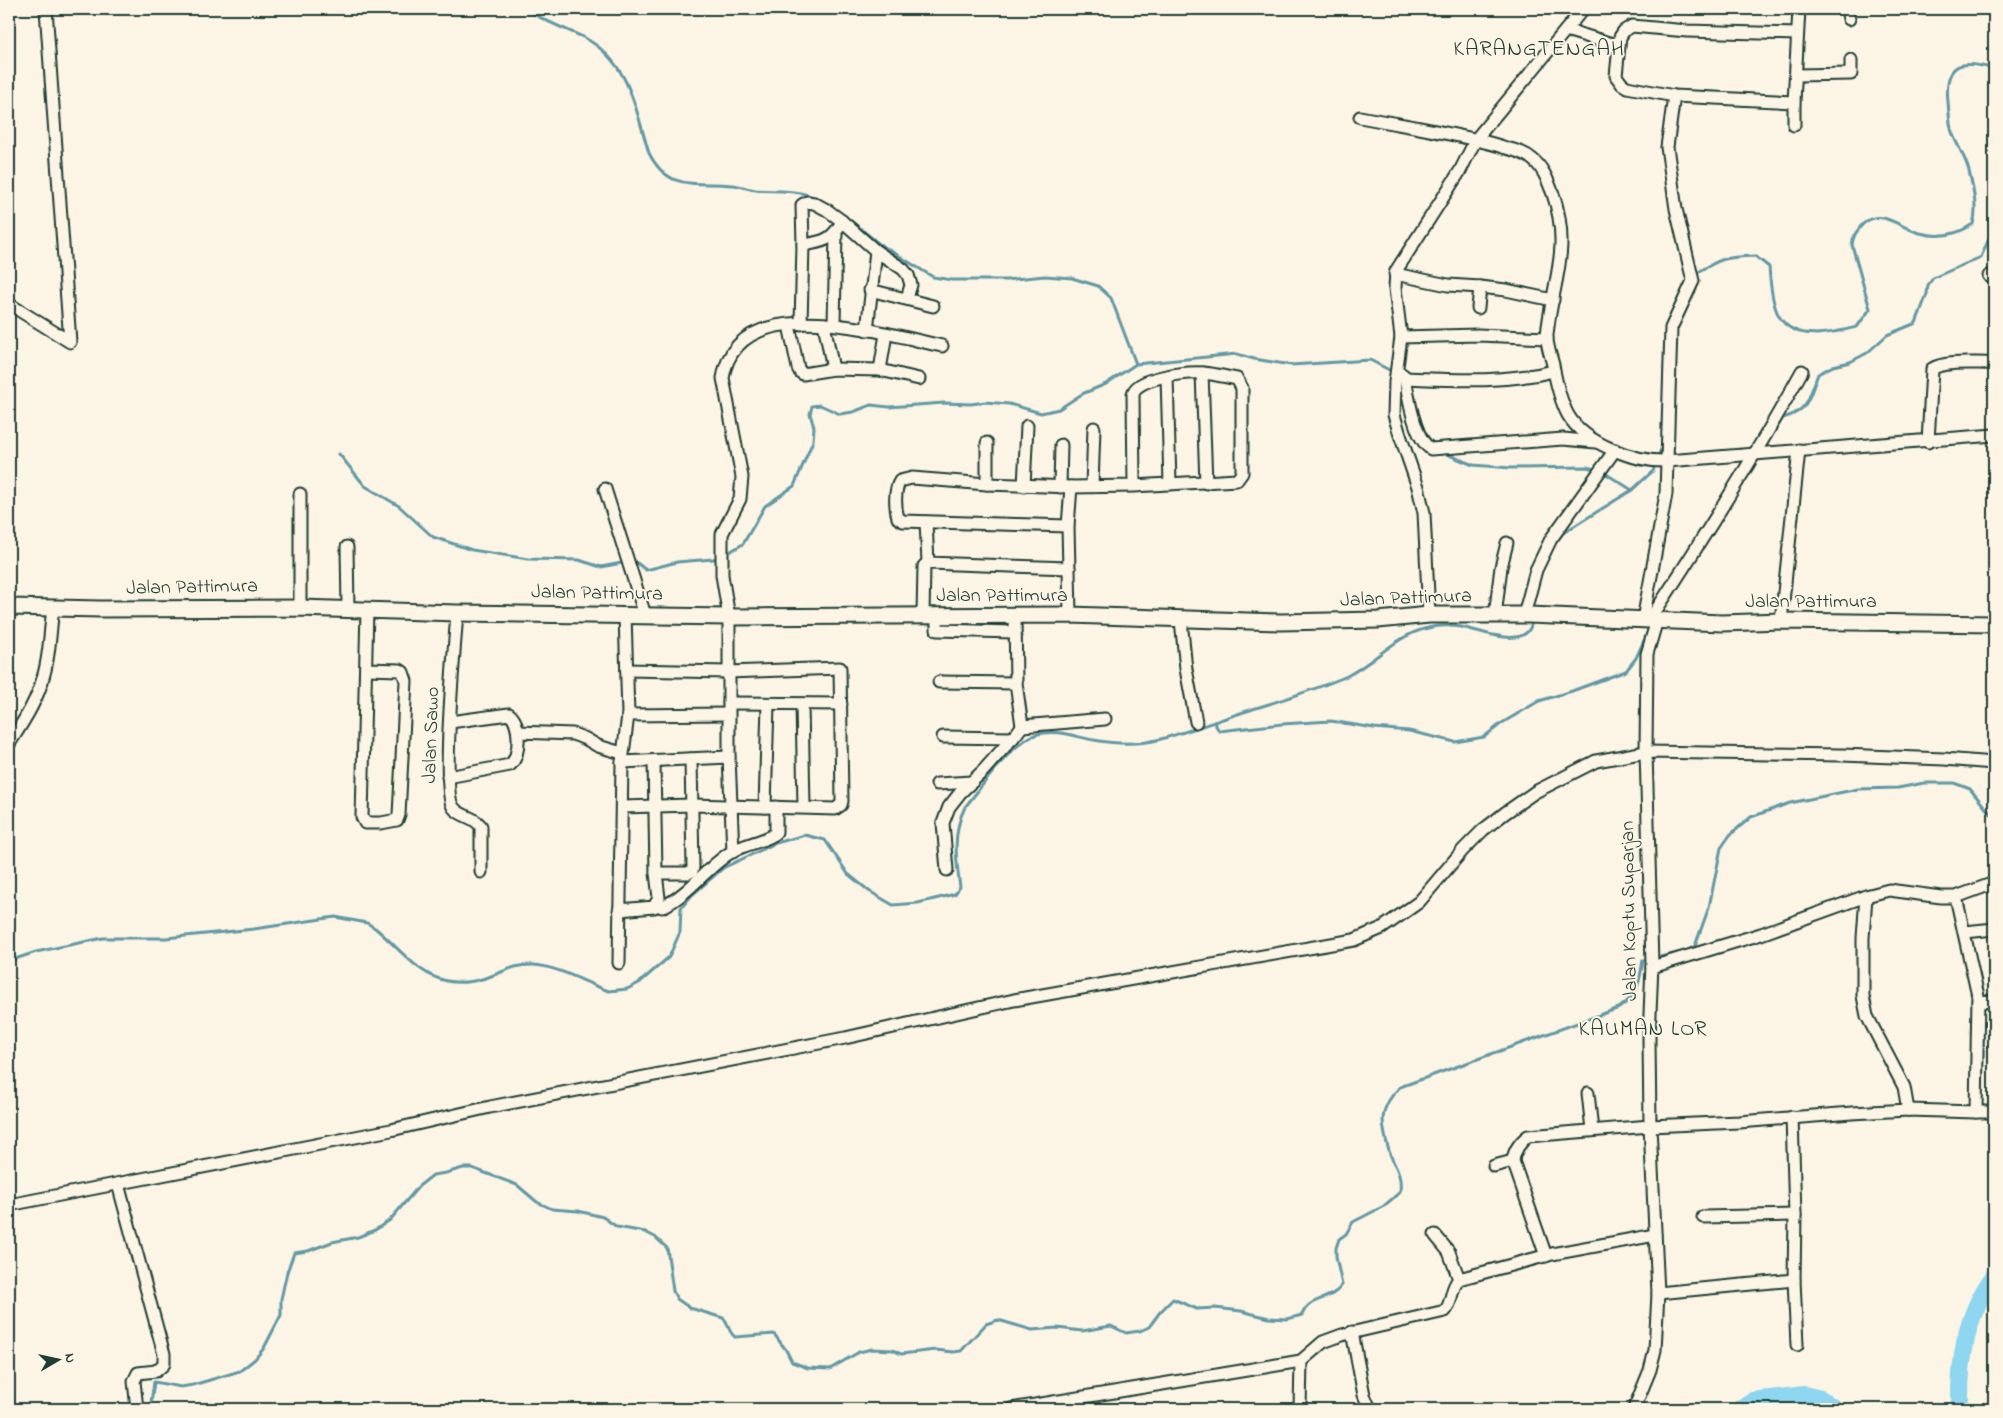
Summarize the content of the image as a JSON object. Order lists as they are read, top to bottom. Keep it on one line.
{"streets":{"main road":["Jalan Pattimura"],"street":["Jalan Sawo","Jalan Koptu Suparjan"]},"crossings":[["Jalan Pattimura","Jalan Sawo"],["Jalan Pattimura","Jalan Koptu Suparjan"]],"districts":["KARANGTENGAH","KAUMAN LOR"],"north":"right"}
